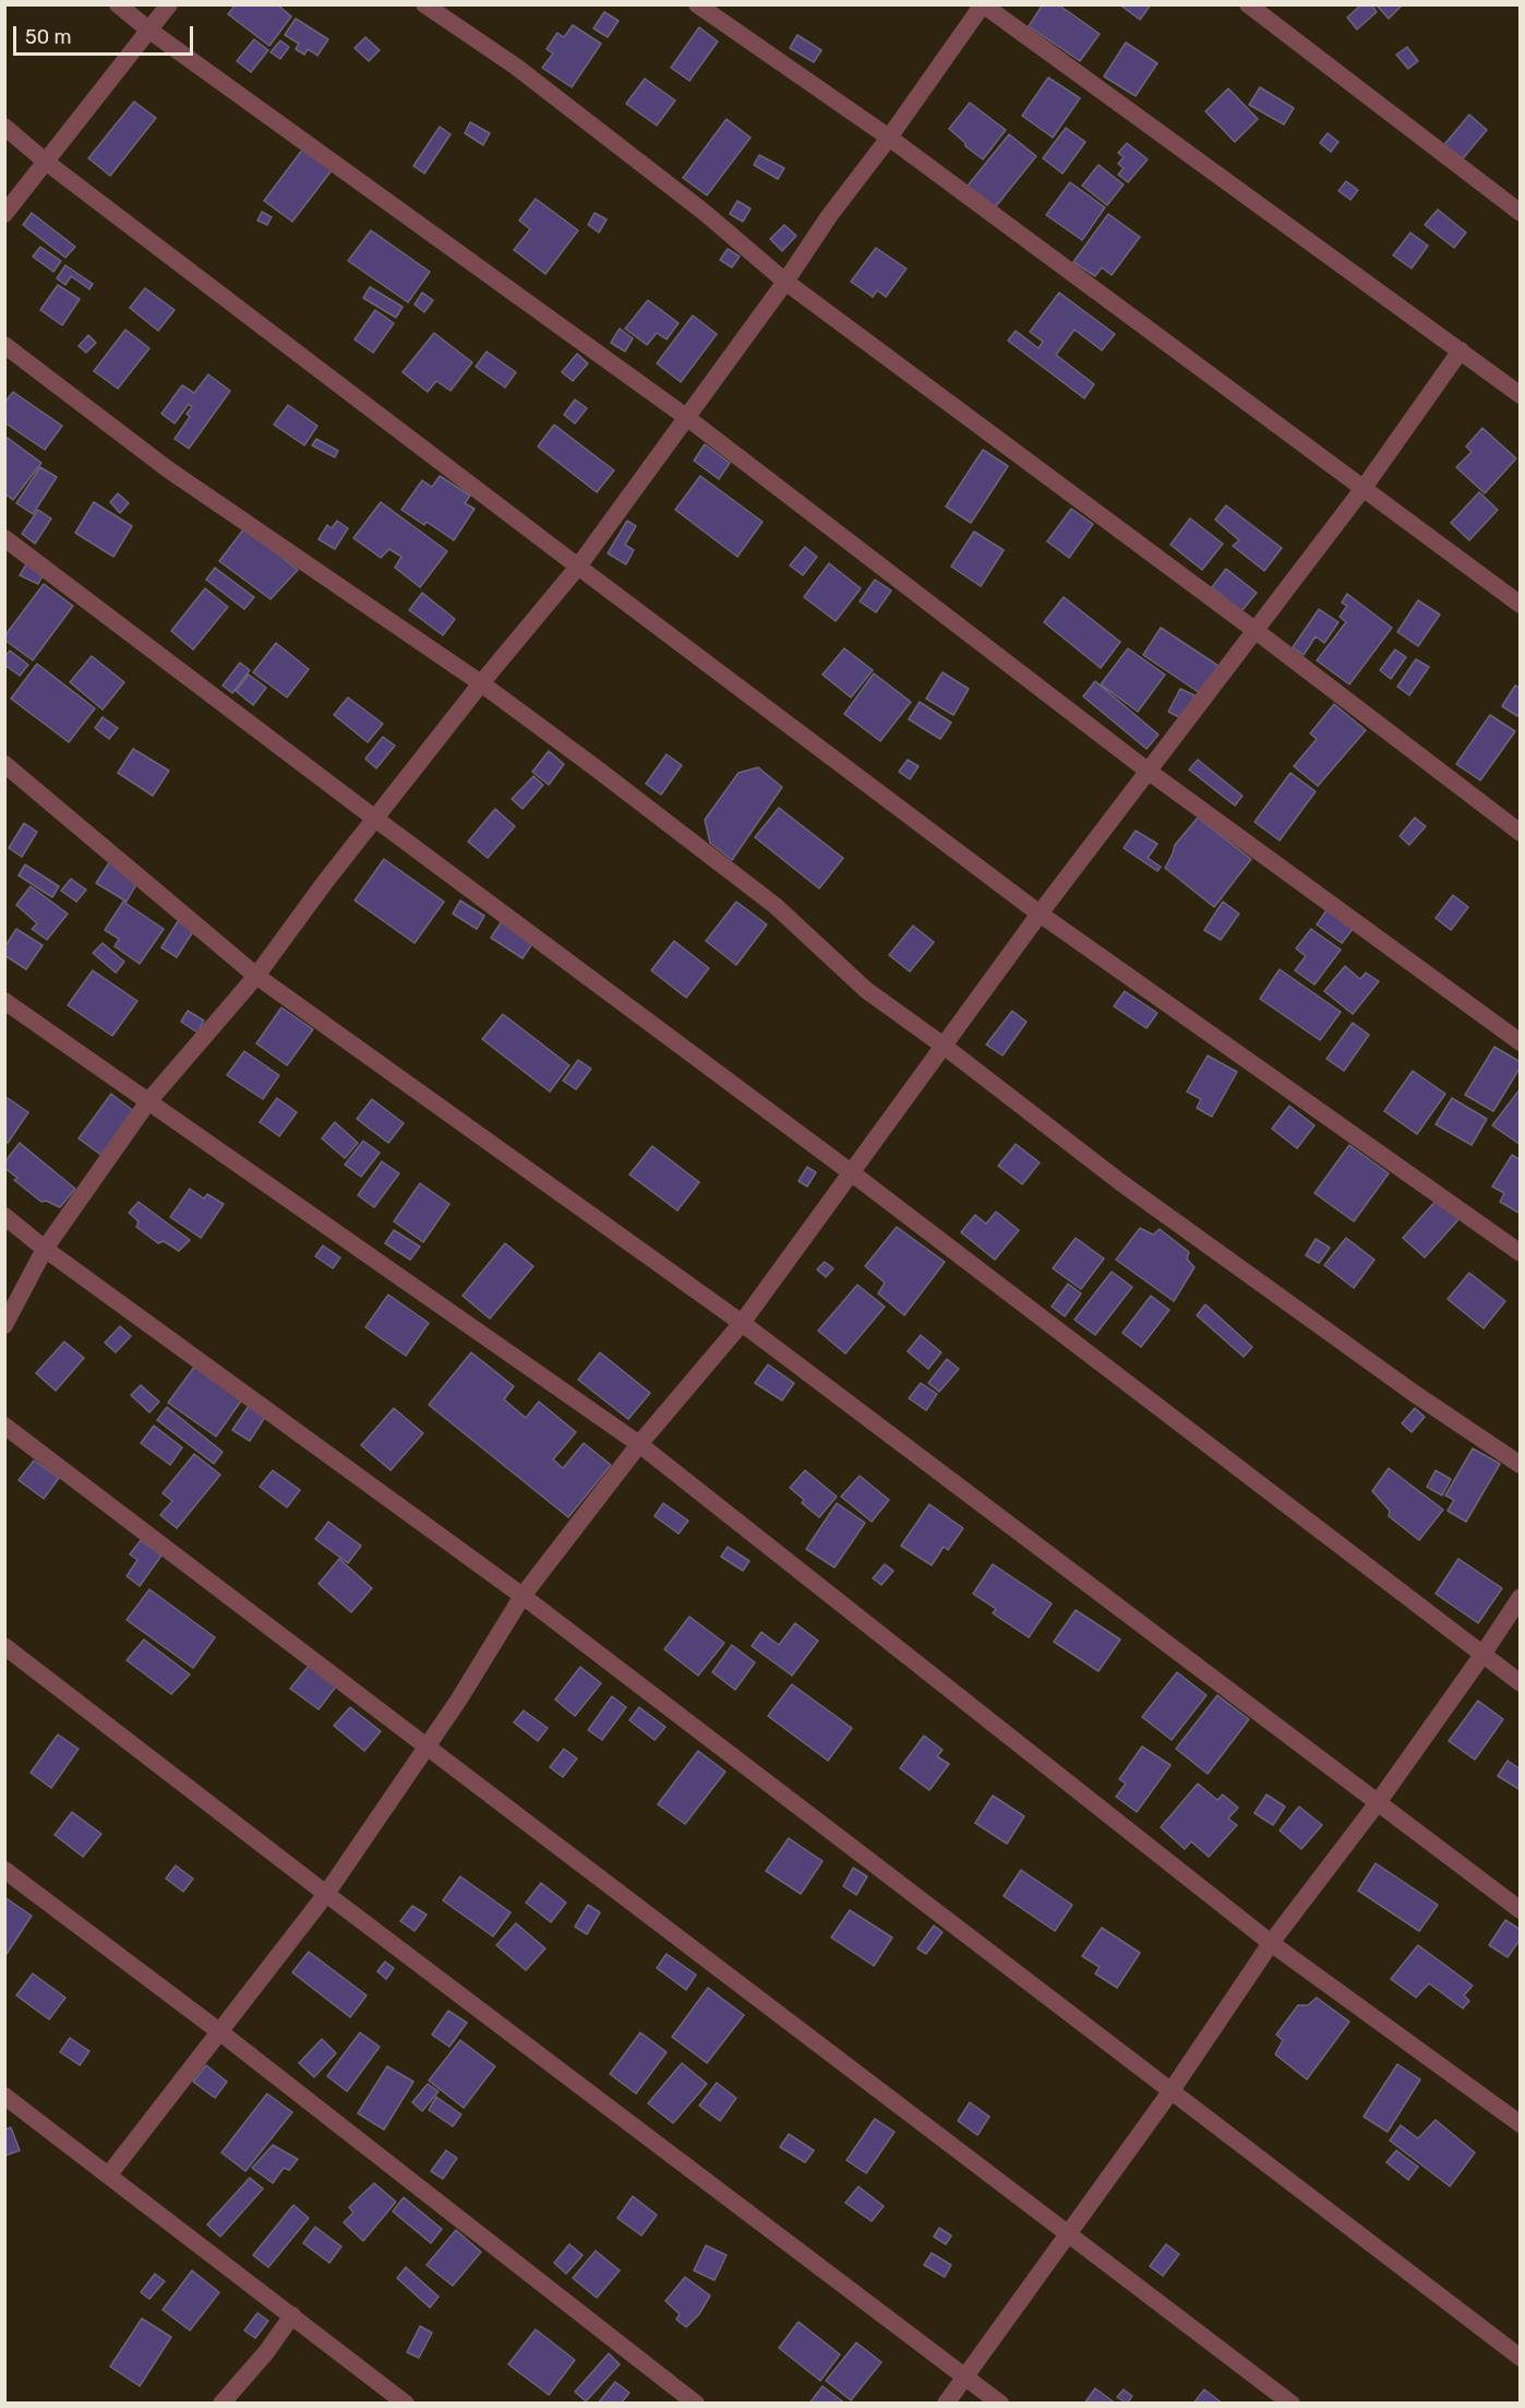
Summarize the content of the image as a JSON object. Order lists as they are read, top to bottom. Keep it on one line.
{"scale_bar":"50 m"}
